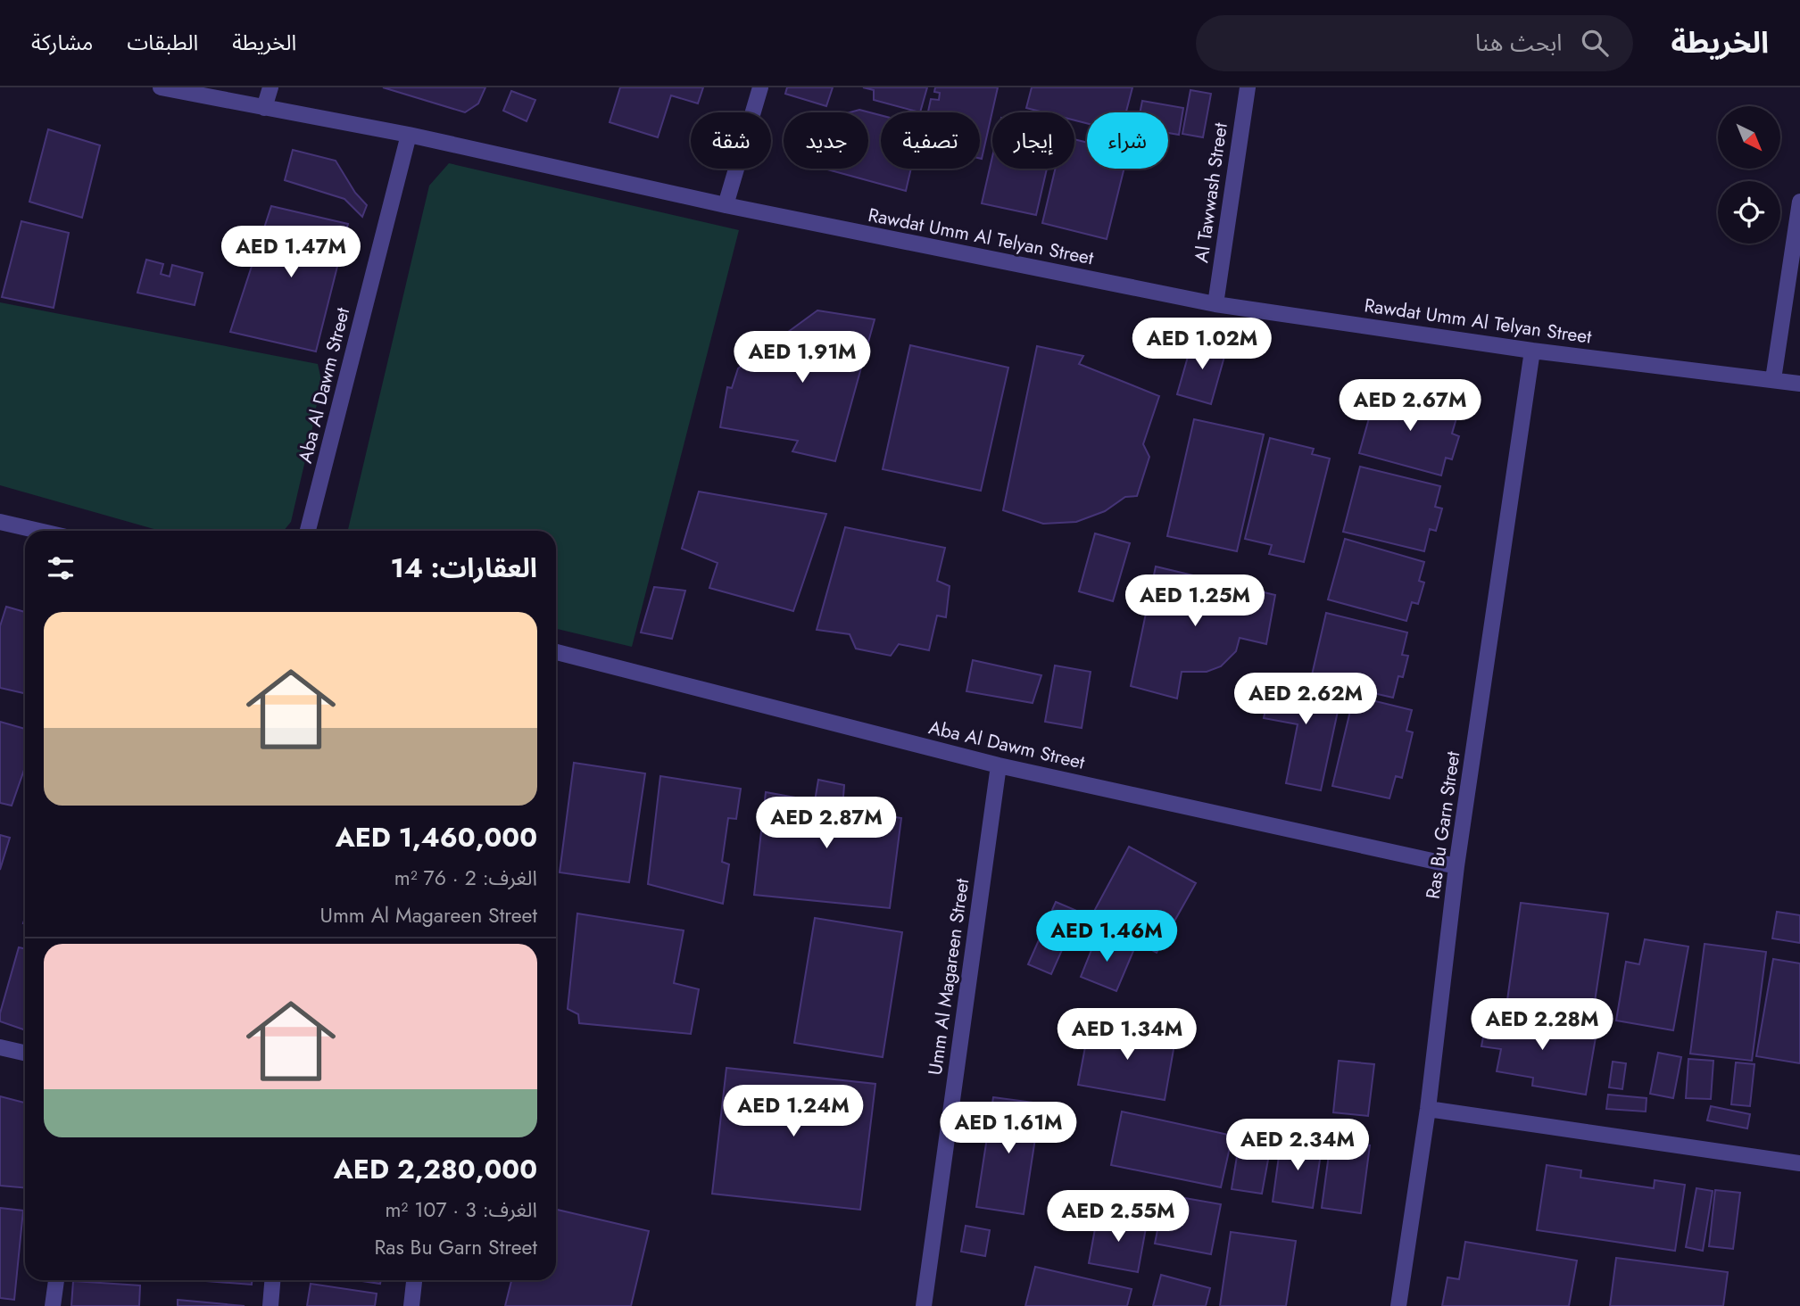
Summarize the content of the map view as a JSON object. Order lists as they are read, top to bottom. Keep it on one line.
{"streets":{"street":["Al Tawwash Street","Rawdat Umm Al Telyan Street","Aba Al Dawm Street","Ras Bu Garn Street","Umm Al Magareen Street"]},"crossings":[["Al Tawwash Street","Rawdat Umm Al Telyan Street"],["Rawdat Umm Al Telyan Street","Aba Al Dawm Street"],["Rawdat Umm Al Telyan Street","Ras Bu Garn Street"],["Aba Al Dawm Street","Ras Bu Garn Street"],["Aba Al Dawm Street","Umm Al Magareen Street"]],"north":"bottom right","page":{"header":"الخريطة","search":"ابحث هنا","nav":["الخريطة","الطبقات","مشاركة"],"chip":["شراء","إيجار","تصفية","جديد","شقة"],"price":["AED 1.47M","AED 1.02M","AED 1.91M","AED 2.67M","AED 1.25M","AED 2.62M","AED 2.87M","AED 1.46M","AED 2.28M","AED 1.34M","AED 1.24M","AED 1.61M","AED 2.34M","AED 2.55M"],"heading":"العقارات: 14","list":[{"name":"AED 1,460,000","note":"الغرف: 2 · 76 m² · Umm Al Magareen Street"},{"name":"AED 2,280,000","note":"الغرف: 3 · 107 m² · Ras Bu Garn Street"}]}}
